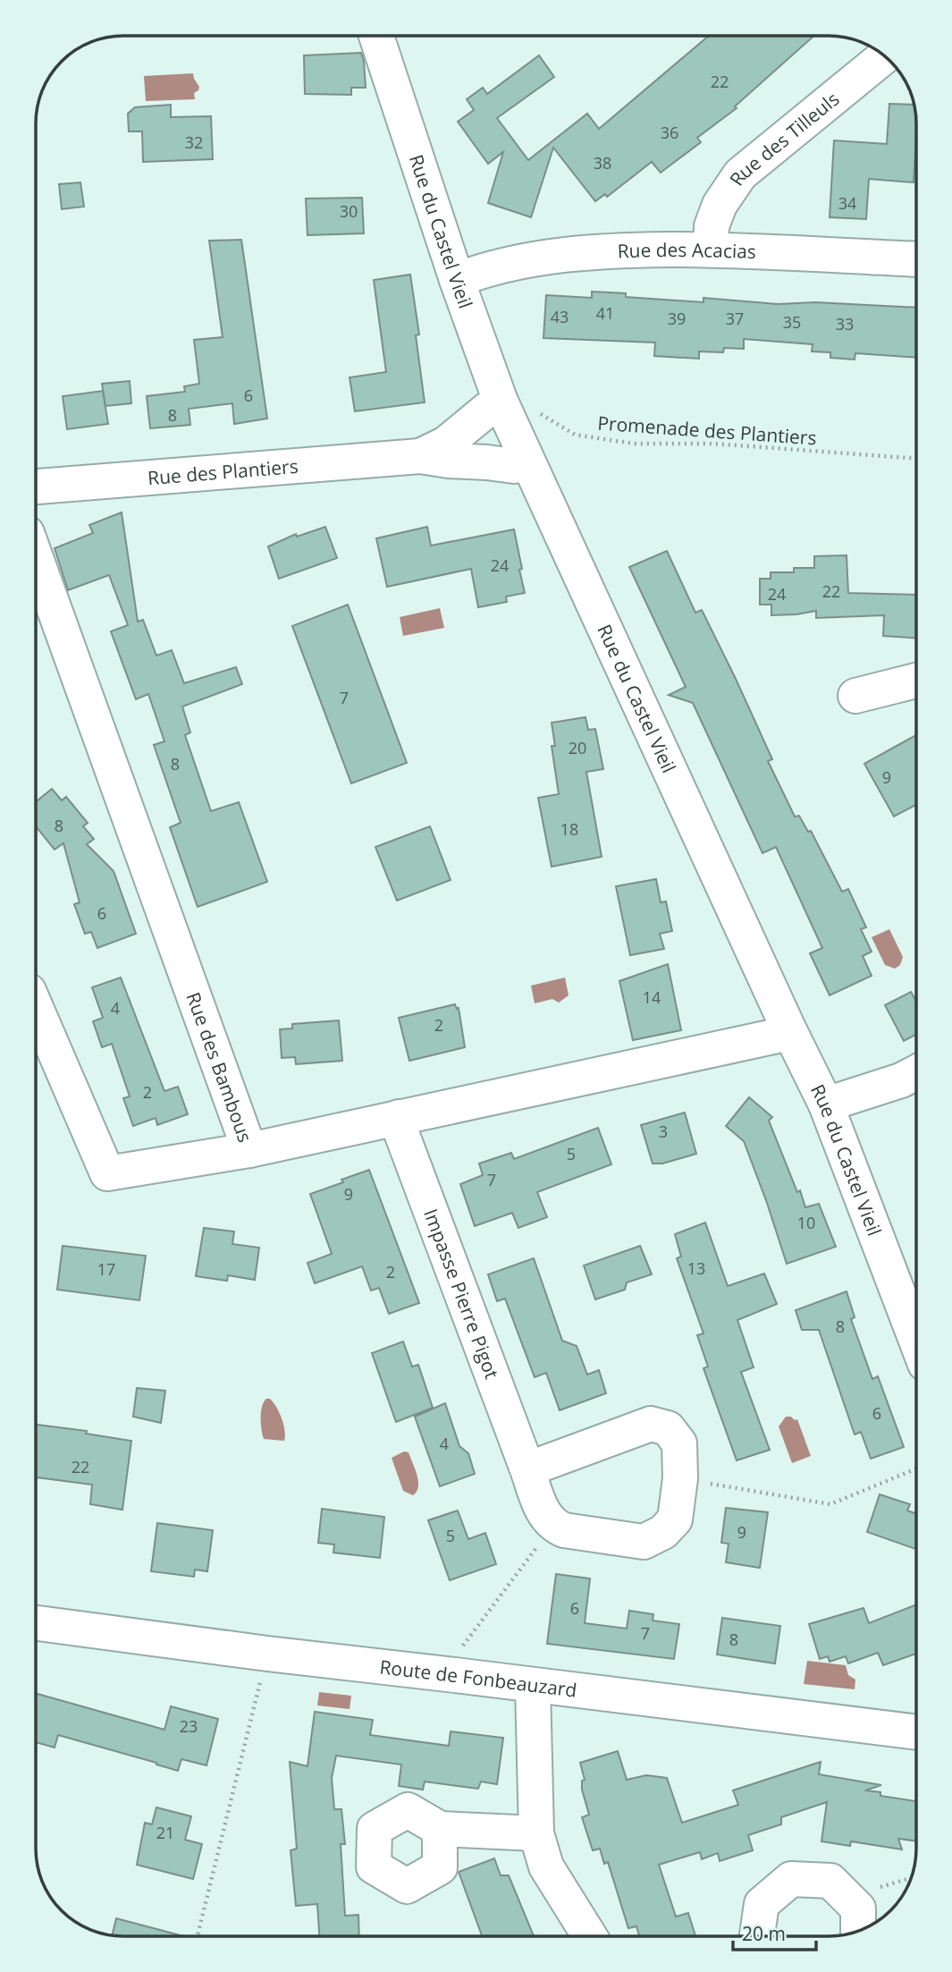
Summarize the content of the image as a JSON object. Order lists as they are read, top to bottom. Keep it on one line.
{"streets":{"street":["Rue des Tilleuls","Rue du Castel Vieil","Rue des Acacias","Rue des Plantiers","Rue des Bambous","Impasse Pierre Pigot","Route de Fonbeauzard"],"path":["Promenade des Plantiers"]},"crossings":[["Rue des Tilleuls","Rue des Acacias"],["Rue du Castel Vieil","Rue des Acacias"],["Rue du Castel Vieil","Rue des Plantiers"],["Rue du Castel Vieil","Rue des Bambous"],["Rue des Bambous","Impasse Pierre Pigot"]],"house_numbers":["22","36","32","38","34","30","41","43","39","37","35","33","6","8","24","22","24","7","20","8","9","8","18","6","14","4","2","2","3","5","7","9","10","13","17","2","8","6","4","22","9","5","6","7","8","23","21"],"scale_bar":"20 m"}
